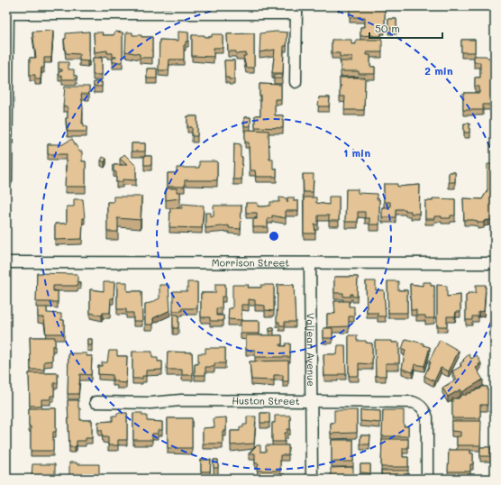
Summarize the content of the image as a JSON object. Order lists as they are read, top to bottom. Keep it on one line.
{"streets":{"street":["Morrison Street","Valjean Avenue","Huston Street"]},"crossings":[["Morrison Street","Valjean Avenue"],["Valjean Avenue","Huston Street"]],"scale_bar":"50 m","rings":["2 min","1 min"]}
